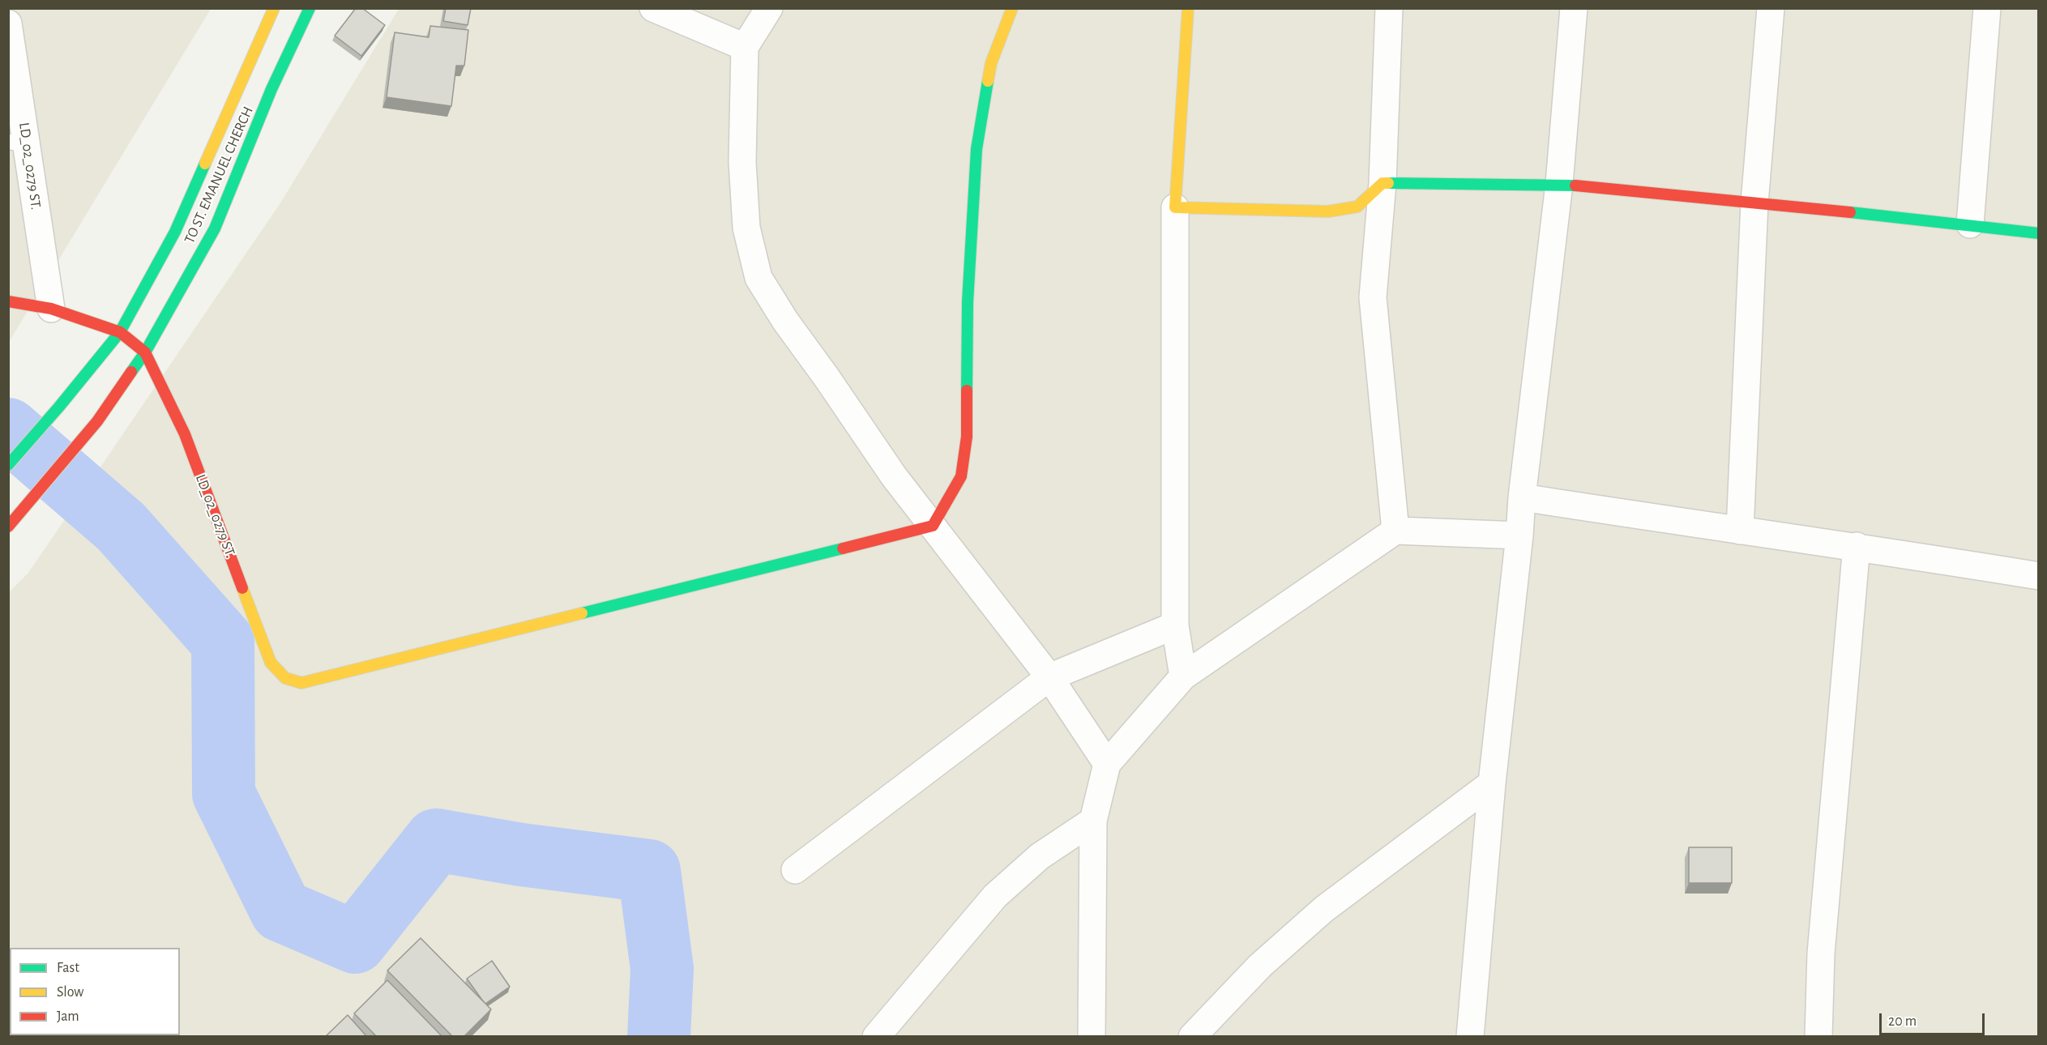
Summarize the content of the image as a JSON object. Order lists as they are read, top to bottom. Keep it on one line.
{"streets":{"street":["LD_02_0279 ST.","TO ST. EMANUEL CHERCH"]},"crossings":[["LD_02_0279 ST.","TO ST. EMANUEL CHERCH"]],"legend":["Fast","Slow","Jam"],"scale_bar":"20 m"}
